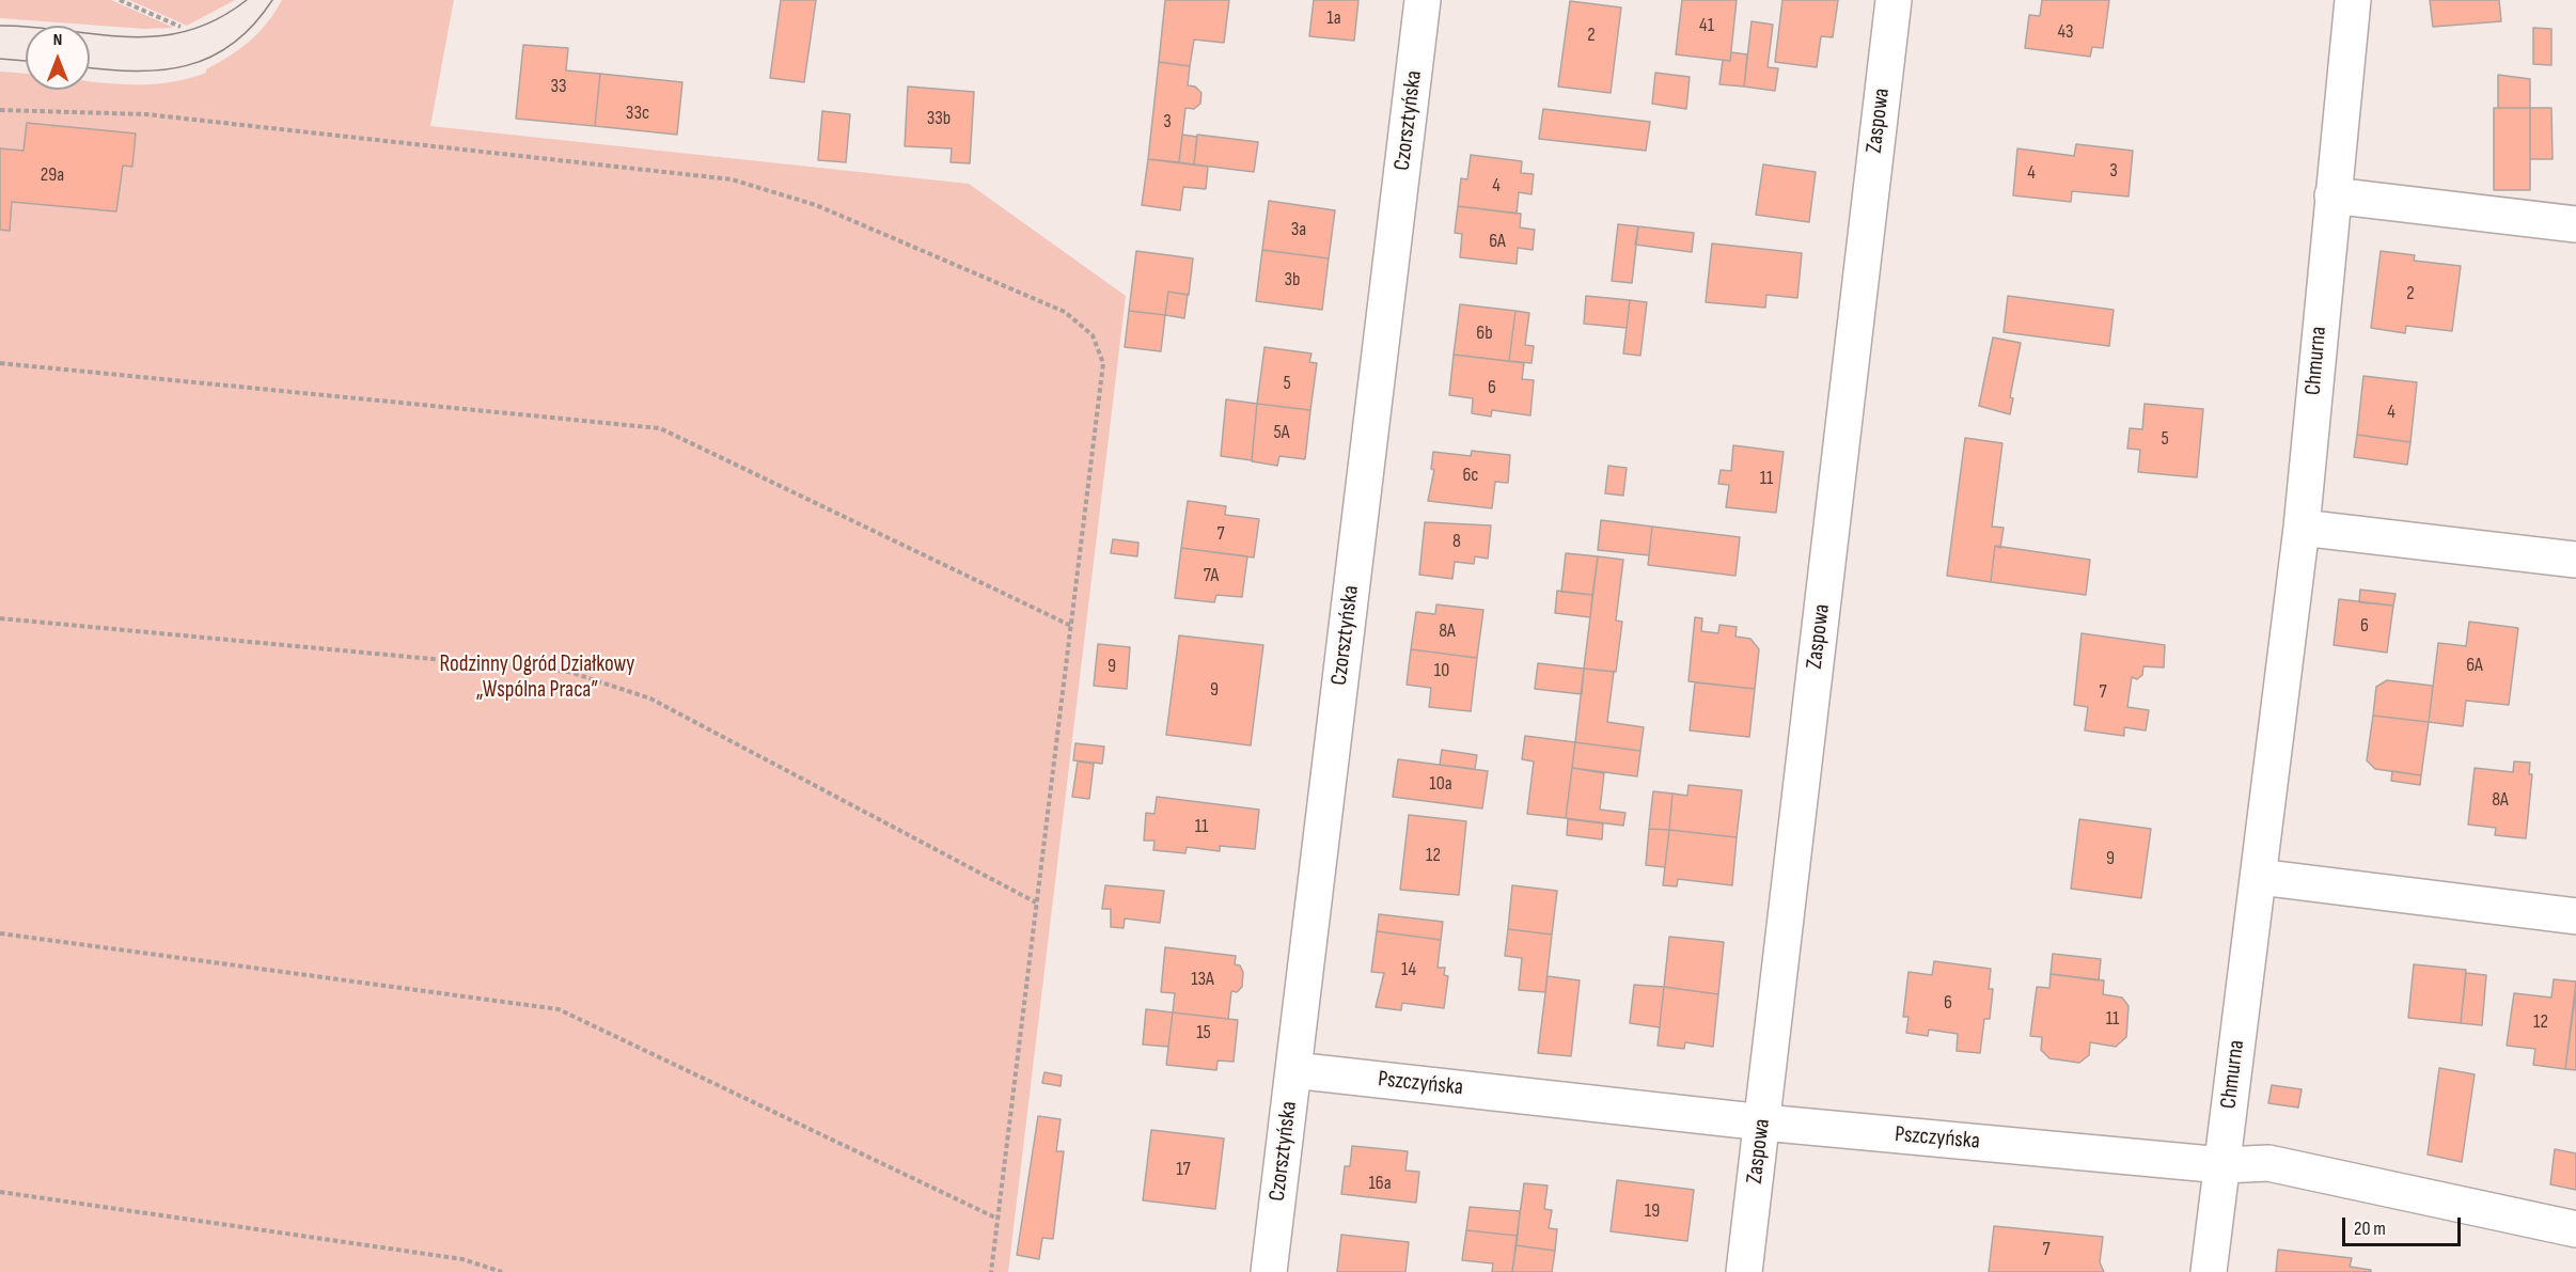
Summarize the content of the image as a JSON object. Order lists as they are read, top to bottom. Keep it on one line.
{"streets":{"street":["Czorsztyńska","Zaspowa","Chmurna","Pszczyńska"]},"crossings":[["Czorsztyńska","Pszczyńska"],["Zaspowa","Pszczyńska"],["Chmurna","Pszczyńska"]],"parks":["Rodzinny Ogród Działkowy „Wspólna Praca”"],"house_numbers":["1a","41","43","2","33","33c","33b","3","3","4","29a","4","3a","6A","3b","2","6b","5","6","4","5A","5","6c","11","7","8","7A","6","8A","6A","9","10","9","7","10a","8A","11","12","9","14","13A","6","11","12","15","17","16a","19","7"],"scale_bar":"20 m","north":"top"}
